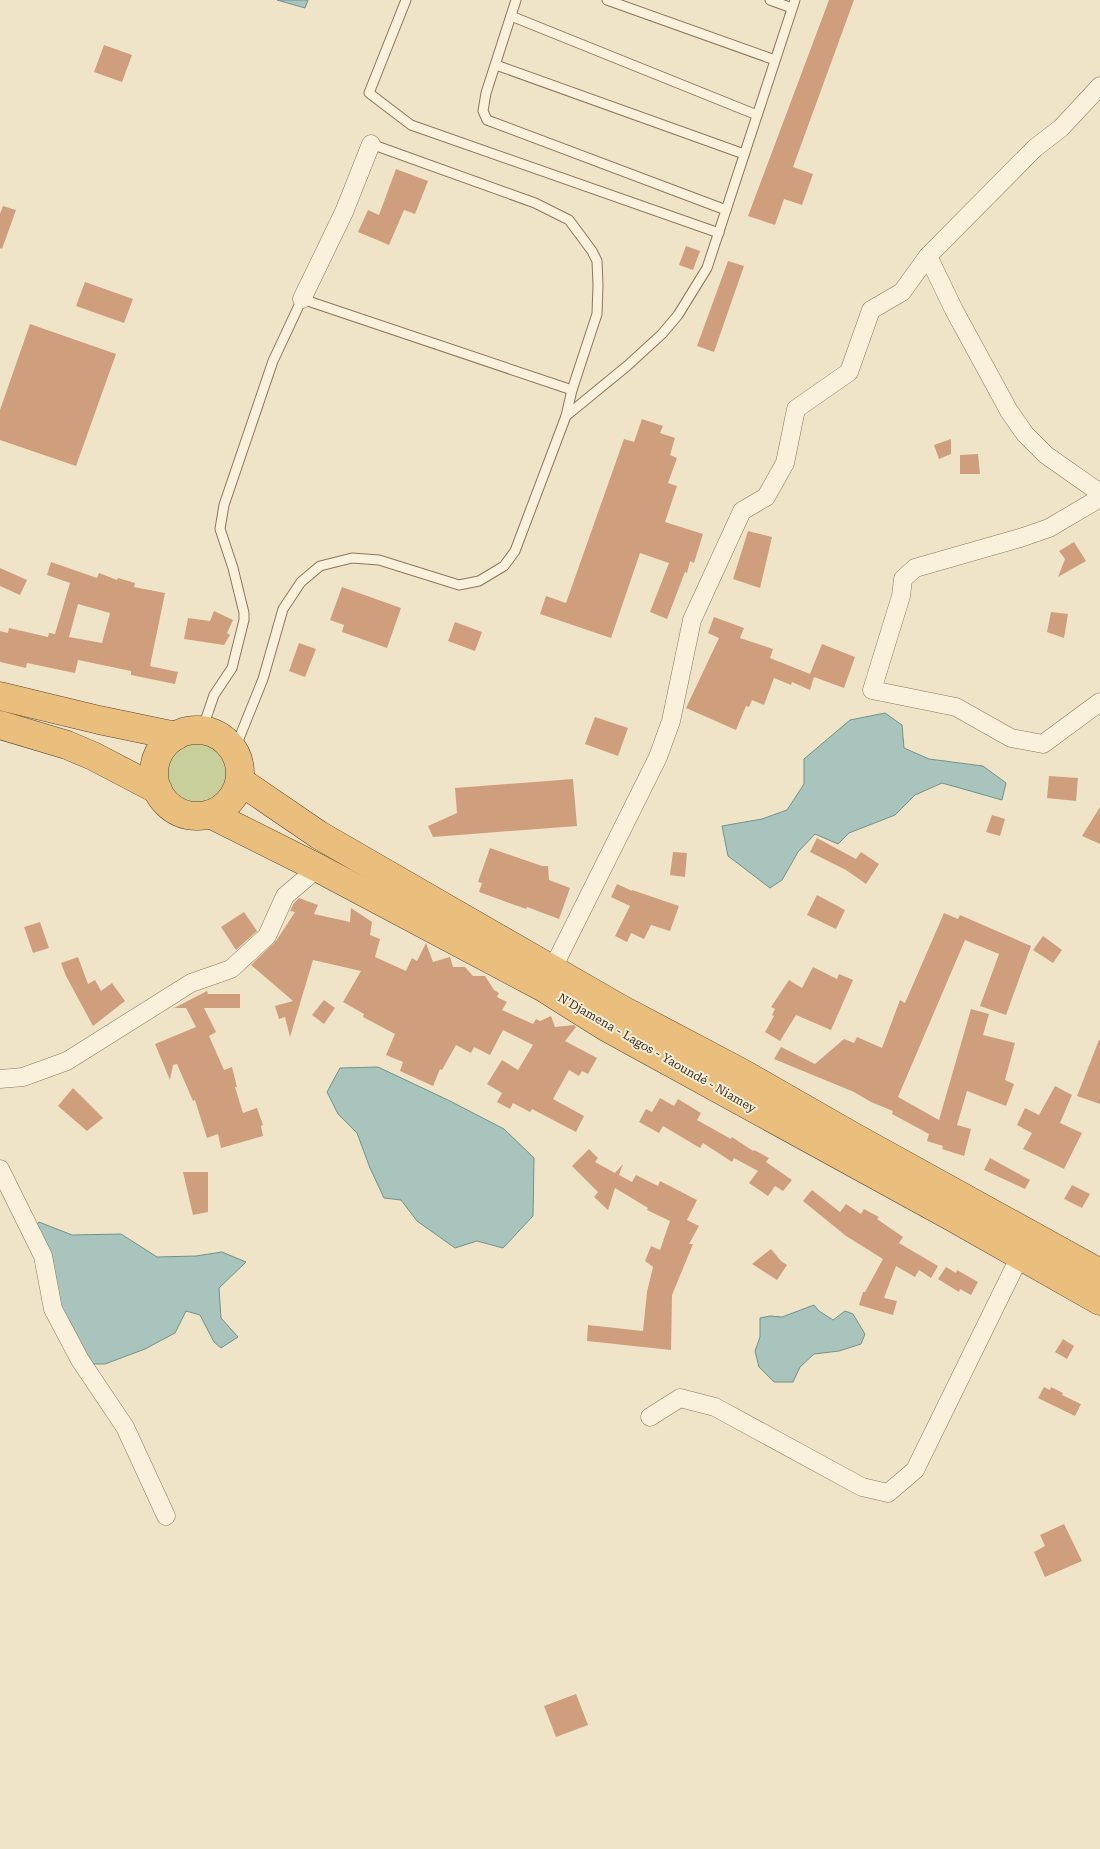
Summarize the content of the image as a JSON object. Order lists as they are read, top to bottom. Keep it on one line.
{"streets":{"highway":["N'Djamena - Lagos - Yaoundé - Niamey"]}}
